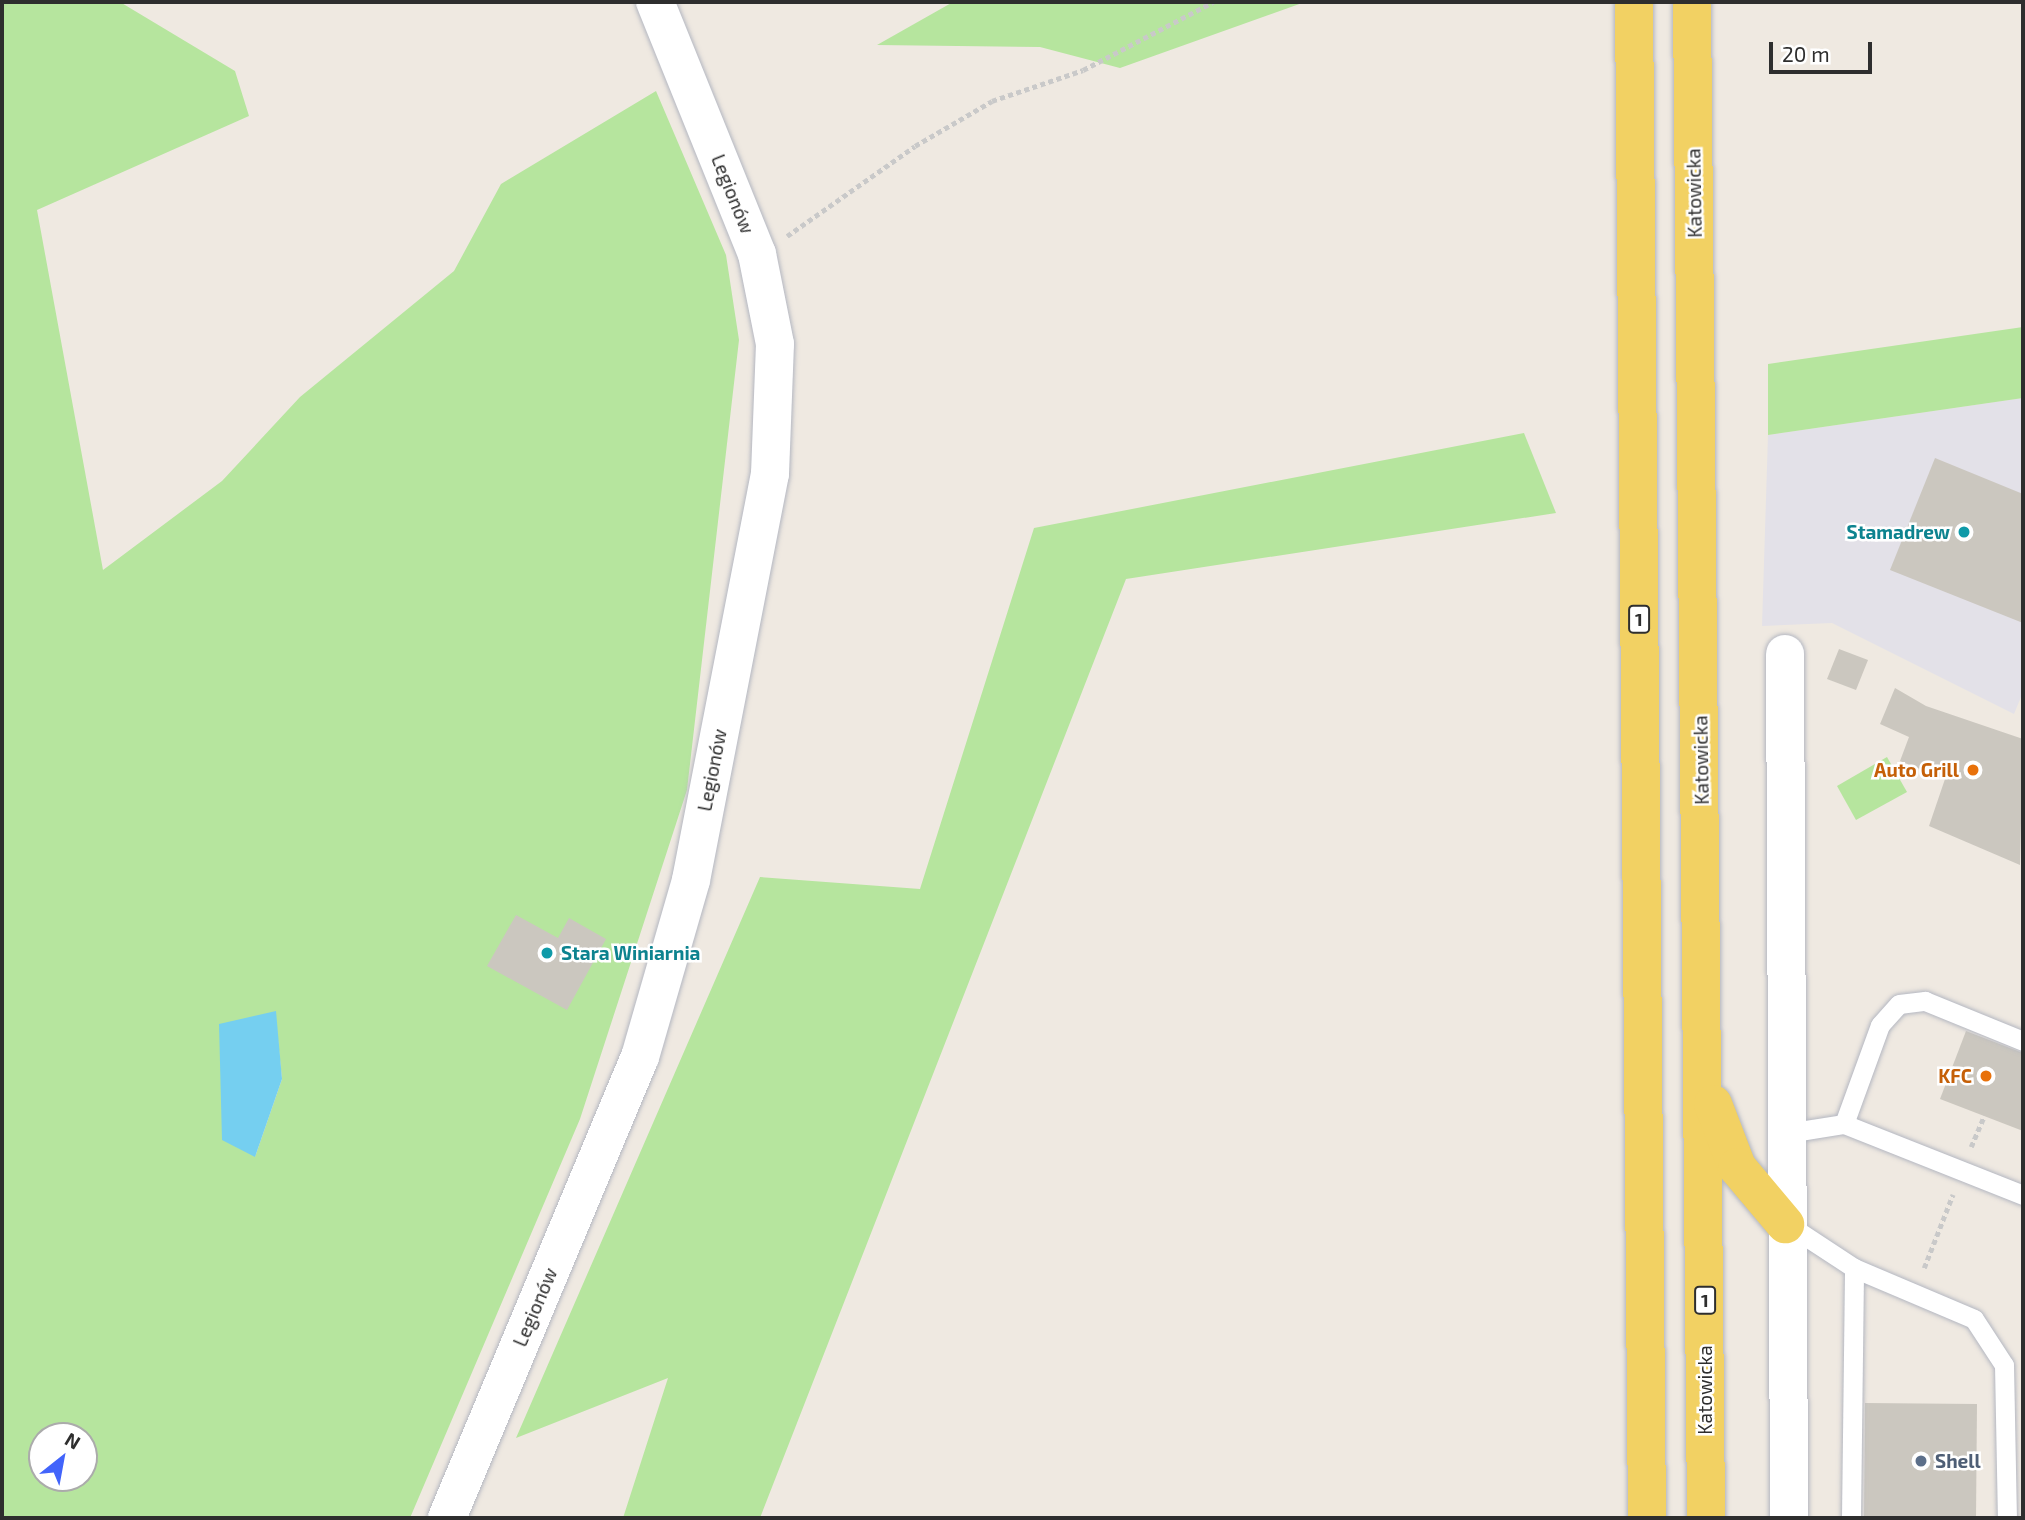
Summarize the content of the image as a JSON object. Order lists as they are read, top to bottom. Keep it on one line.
{"streets":{"main road":["Katowicka","1"],"street":["Legionów"]},"places":["Stamadrew","Auto Grill","Stara Winiarnia","KFC","Shell"],"scale_bar":"20 m","north":"top right"}
